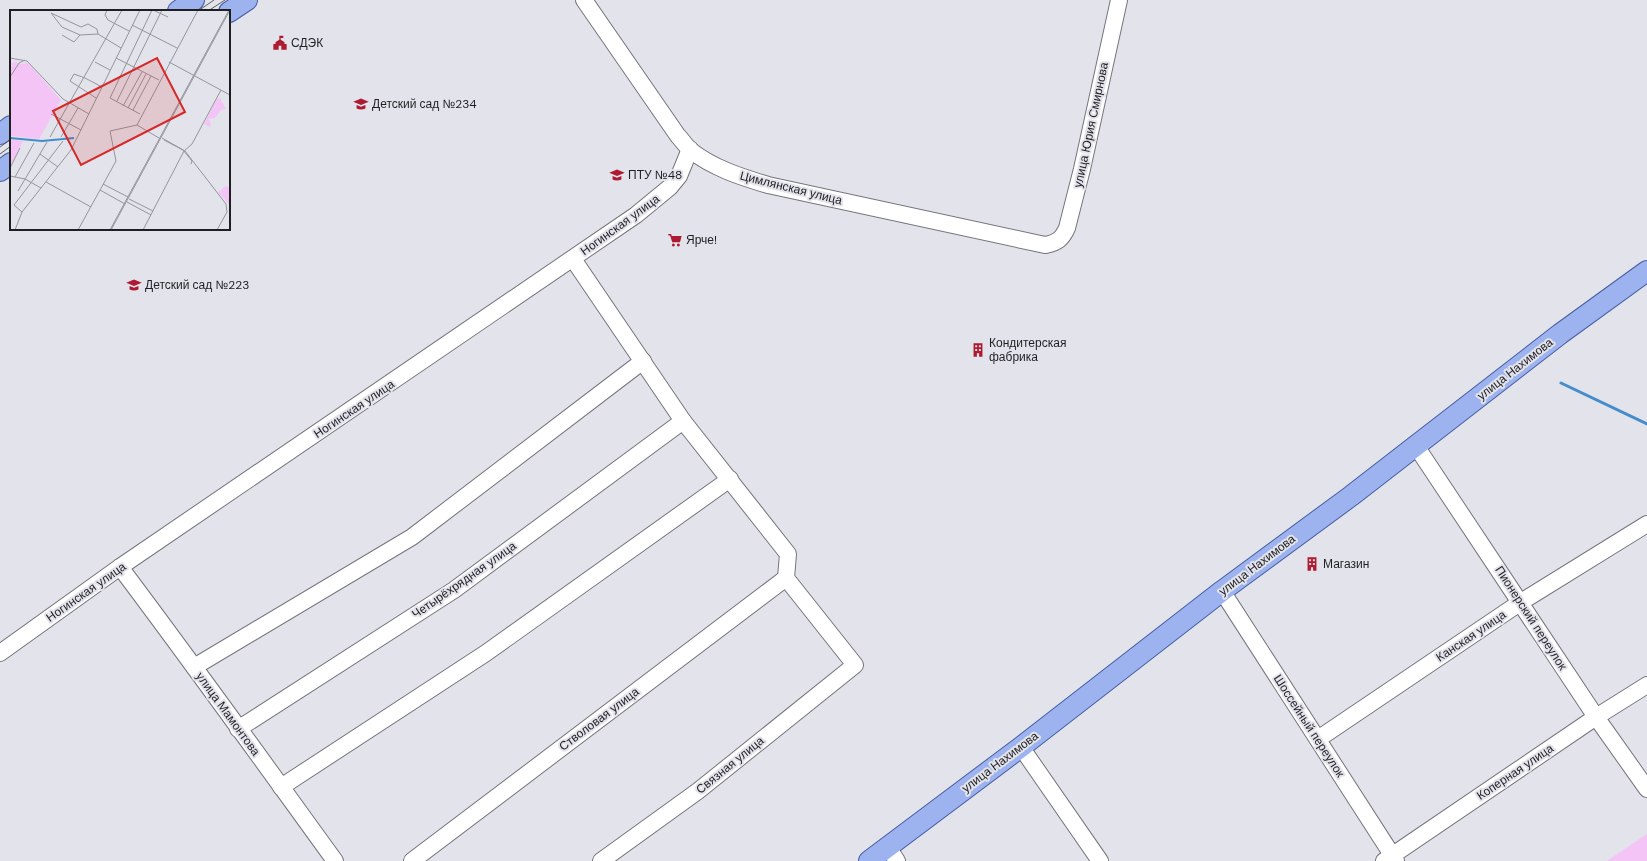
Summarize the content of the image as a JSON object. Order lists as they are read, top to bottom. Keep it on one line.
{"streets":{"main road":["улица Нахимова"],"street":["улица Юрия Смирнова","Цимлянская улица","Ногинская улица","Четырёхрядная улица","Пионерский переулок","Канская улица","улица Мамонтова","Стволовая улица","Шоссейный переулок","Связная улица","Коперная улица"]},"crossings":[["улица Юрия Смирнова","Цимлянская улица"],["Цимлянская улица","Ногинская улица"],["Ногинская улица","улица Мамонтова"],["улица Нахимова","Пионерский переулок"],["улица Нахимова","Шоссейный переулок"],["Четырёхрядная улица","улица Мамонтова"],["Пионерский переулок","Канская улица"],["Пионерский переулок","Коперная улица"],["Канская улица","Шоссейный переулок"],["Стволовая улица","Связная улица"],["Шоссейный переулок","Коперная улица"]],"places":{"public building":["СДЭК"],"school or university":["Детский сад №234","ПТУ №48","Детский сад №223"],"supermarket":["Ярче!"],"building":["Кондитерская фабрика","Магазин"]}}
